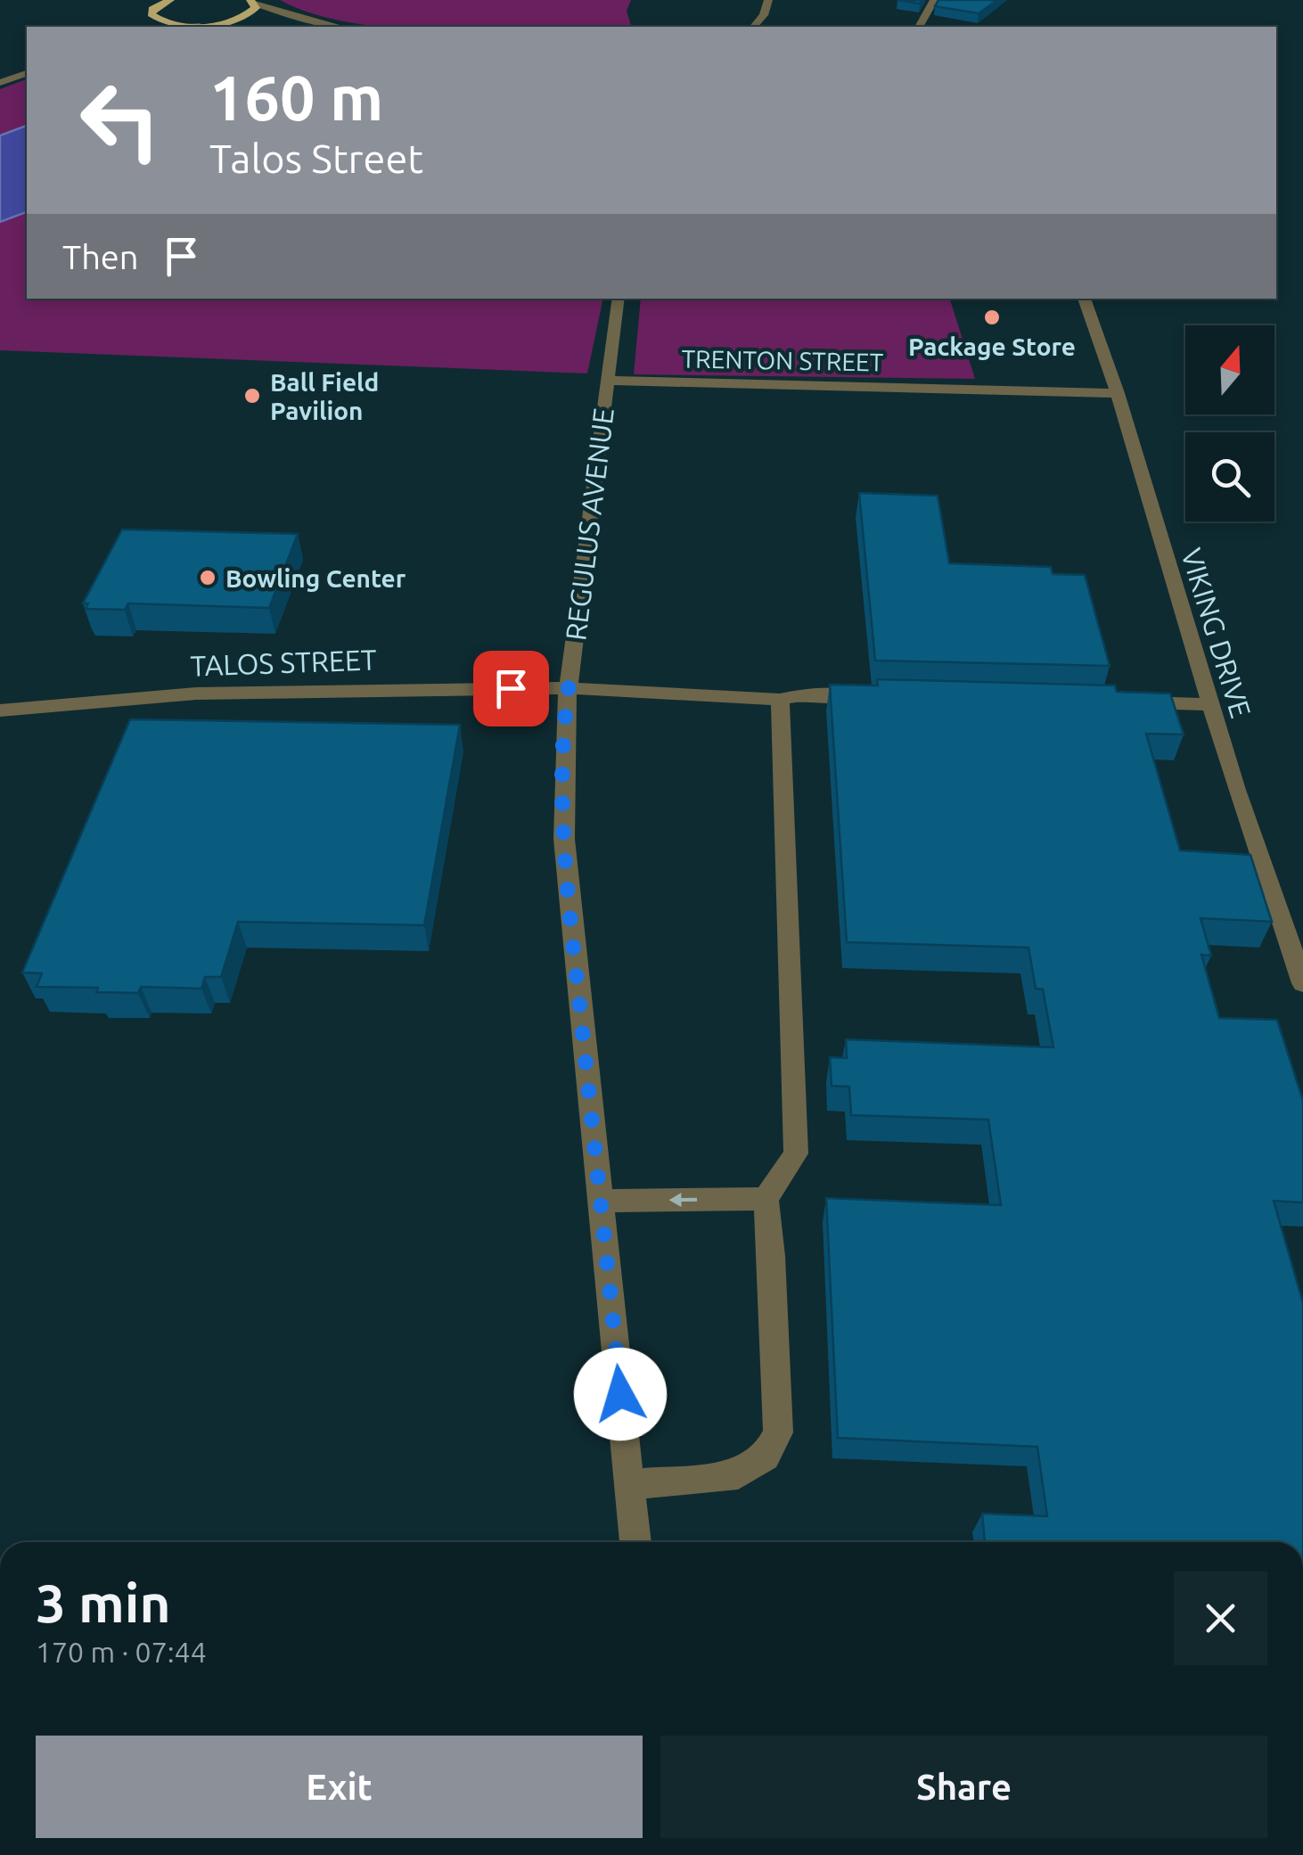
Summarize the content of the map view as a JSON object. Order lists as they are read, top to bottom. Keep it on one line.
{"streets":{"street":["TRENTON STREET","REGULUS AVENUE","VIKING DRIVE","TALOS STREET"]},"crossings":[["TRENTON STREET","REGULUS AVENUE"],["TRENTON STREET","VIKING DRIVE"],["REGULUS AVENUE","TALOS STREET"]],"places":["Package Store","Ball Field Pavilion","Bowling Center"],"north":"top","page":{"turn":["160 m","Talos Street"],"then":"Then","heading":["3 min","170 m · 07:44"],"buttons":["Exit","Share"]}}
